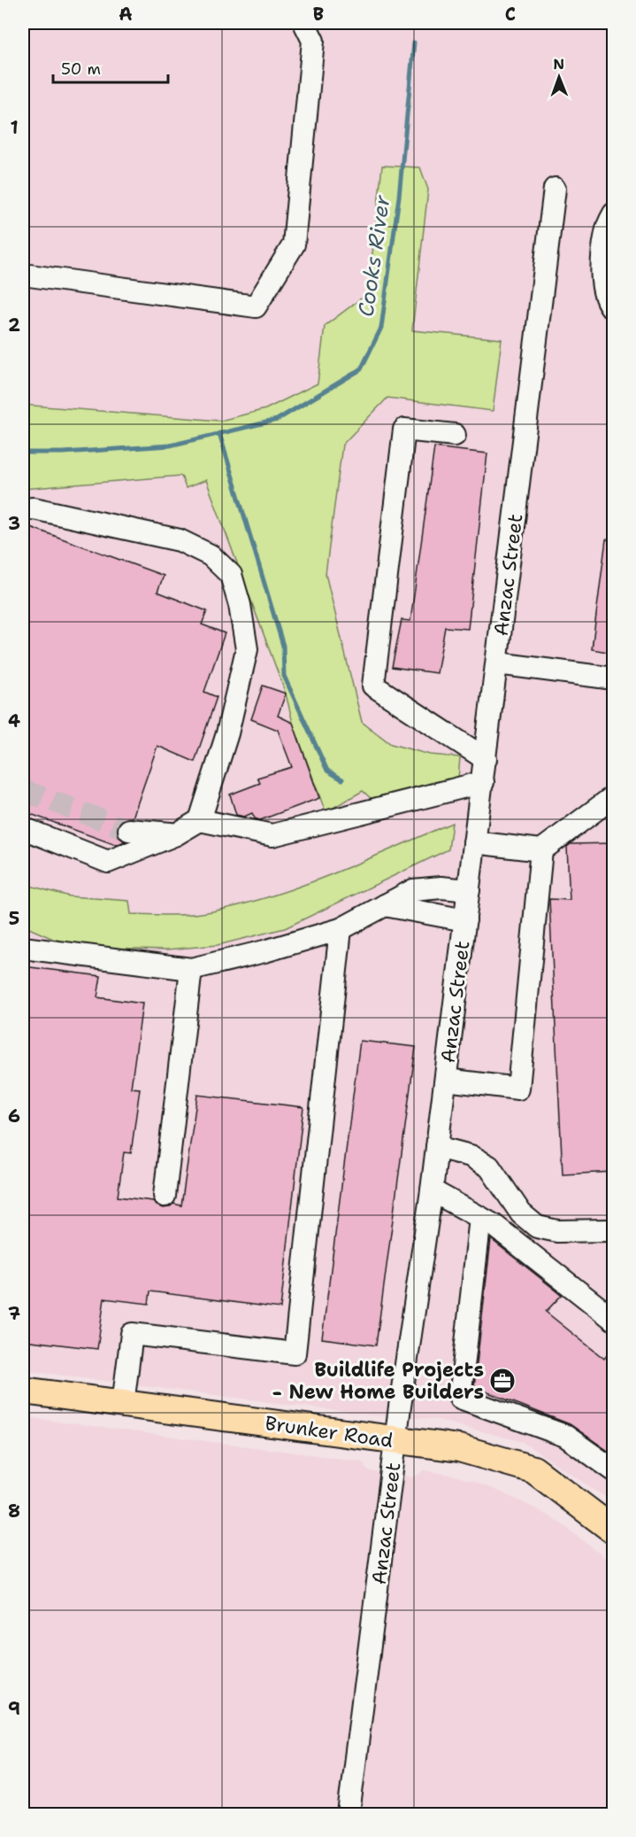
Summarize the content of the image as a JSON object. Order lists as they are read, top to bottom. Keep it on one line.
{"streets":{"main road":["Brunker Road"],"street":["Anzac Street"]},"crossings":[["Anzac Street","Brunker Road"]],"water":["Cooks River"],"places":{"office":["Buildlife Projects - New Home Builders"]},"scale_bar":"50 m","north":"top","grid":{"columns":["A","B","C"],"rows":["1","2","3","4","5","6","7","8","9"]}}
